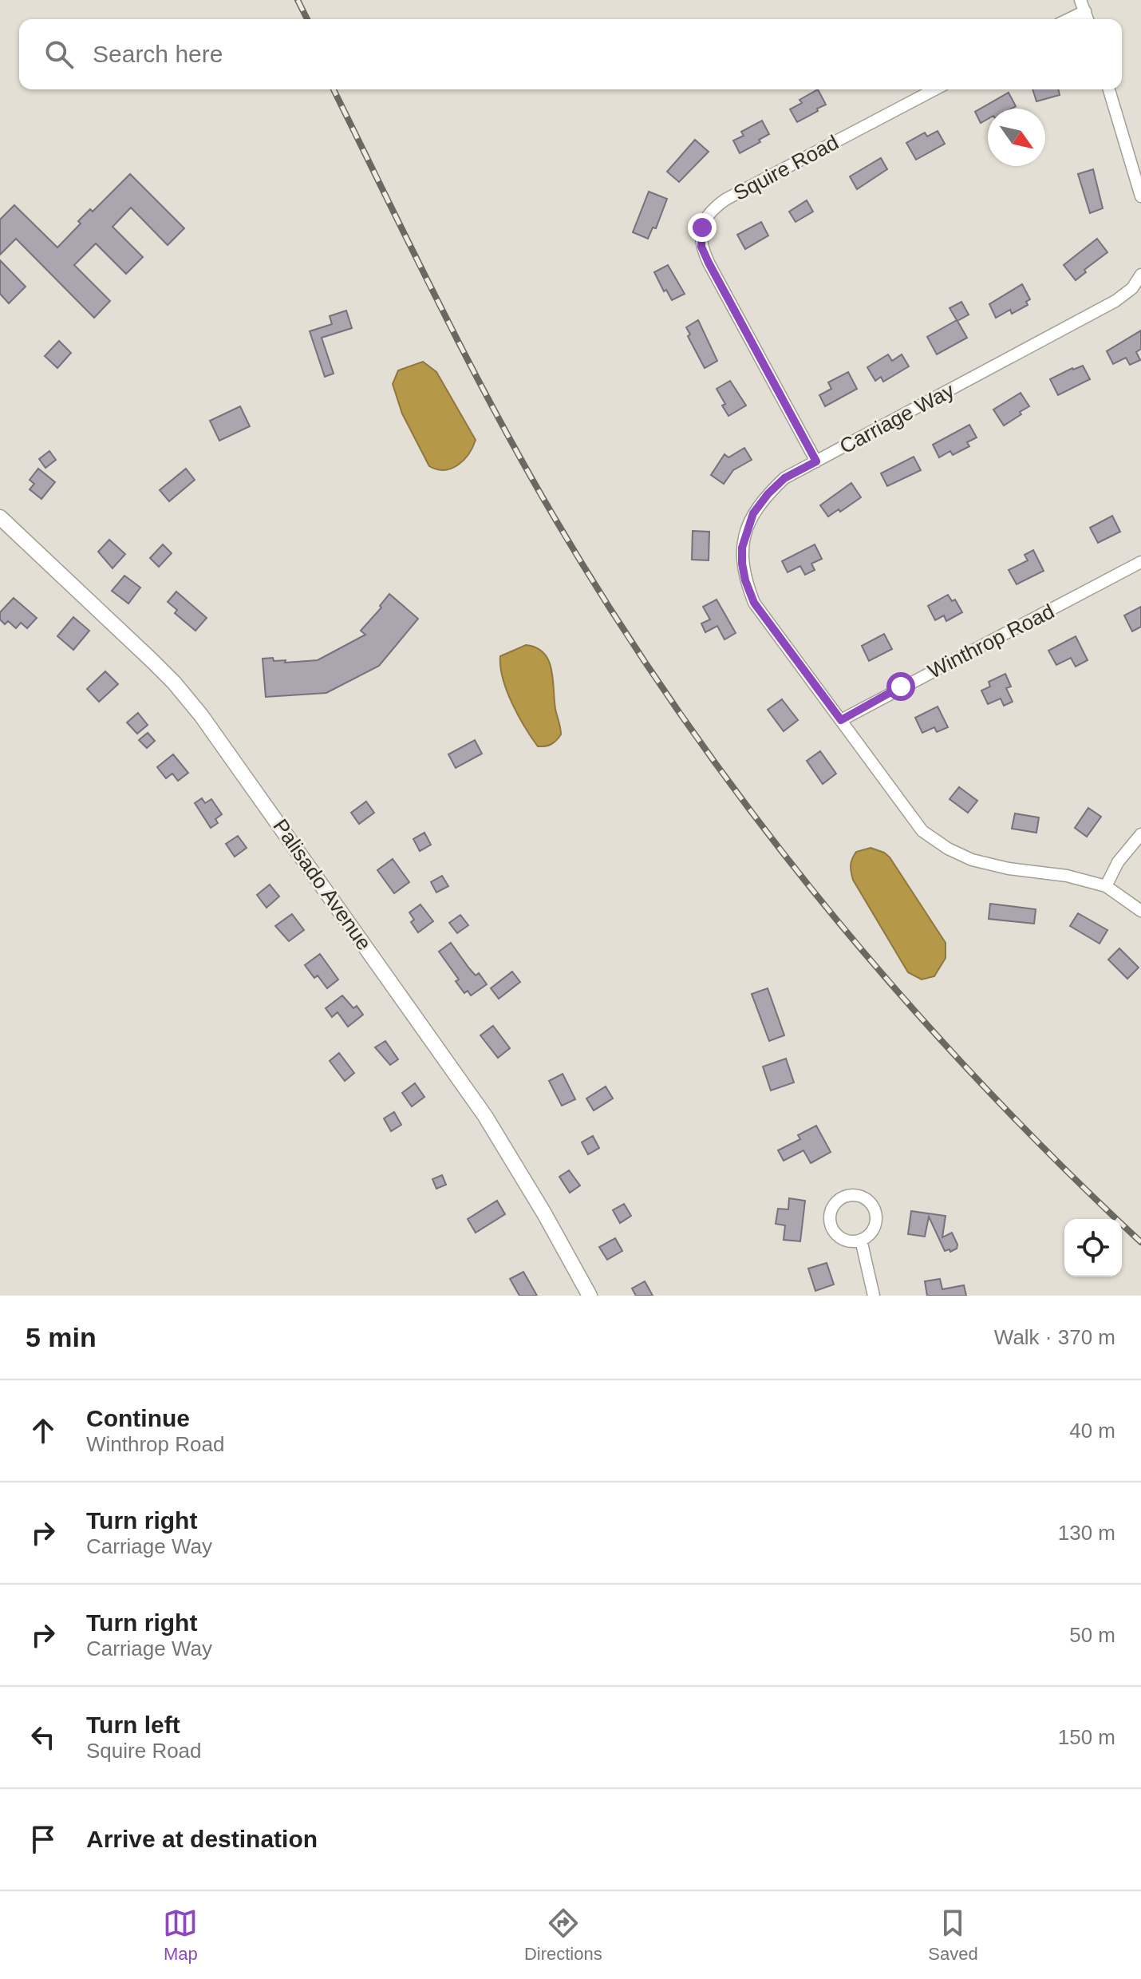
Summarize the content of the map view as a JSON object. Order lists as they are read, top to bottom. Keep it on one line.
{"streets":{"main road":["Palisado Avenue"],"street":["Squire Road","Carriage Way","Winthrop Road"]},"crossings":[["Squire Road","Carriage Way"],["Carriage Way","Winthrop Road"]],"north":"bottom right","page":{"search":"Search here","heading":["5 min","Walk · 370 m"],"list":[["Continue","Winthrop Road","40 m"],["Turn right","Carriage Way","130 m"],["Turn right","Carriage Way","50 m"],["Turn left","Squire Road","150 m"],"Arrive at destination"],"nav":["Map","Directions","Saved"]}}
